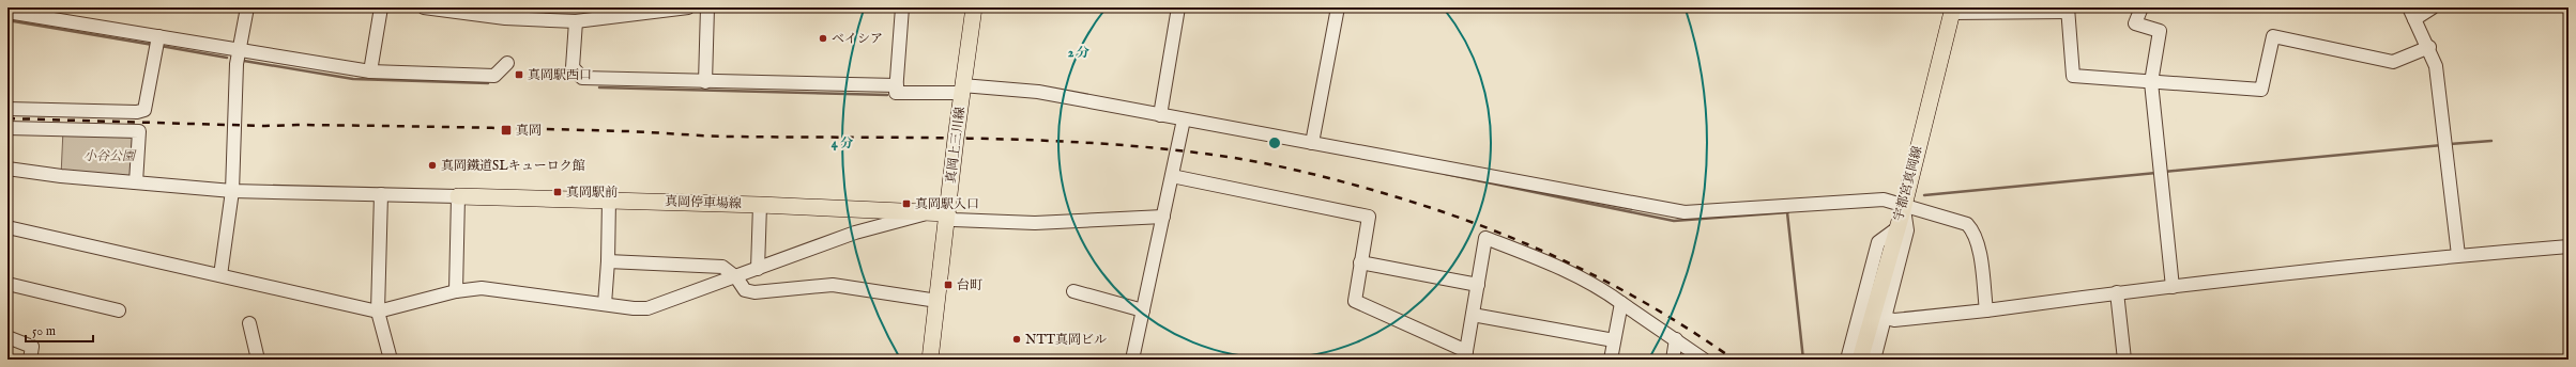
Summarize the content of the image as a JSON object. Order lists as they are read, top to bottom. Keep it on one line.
{"streets":{"main road":["真岡上三川線","宇都宮真岡線","真岡停車場線"]},"crossings":[["真岡上三川線","真岡停車場線"]],"parks":["小谷公園"],"places":{"other":["ベイシア","真岡鐵道SLキューロク館","NTT真岡ビル"],"transit":["真岡駅西口","真岡","真岡駅前","真岡駅入口","台町"]},"scale_bar":"50 m","rings":["2 分","4 分"]}
